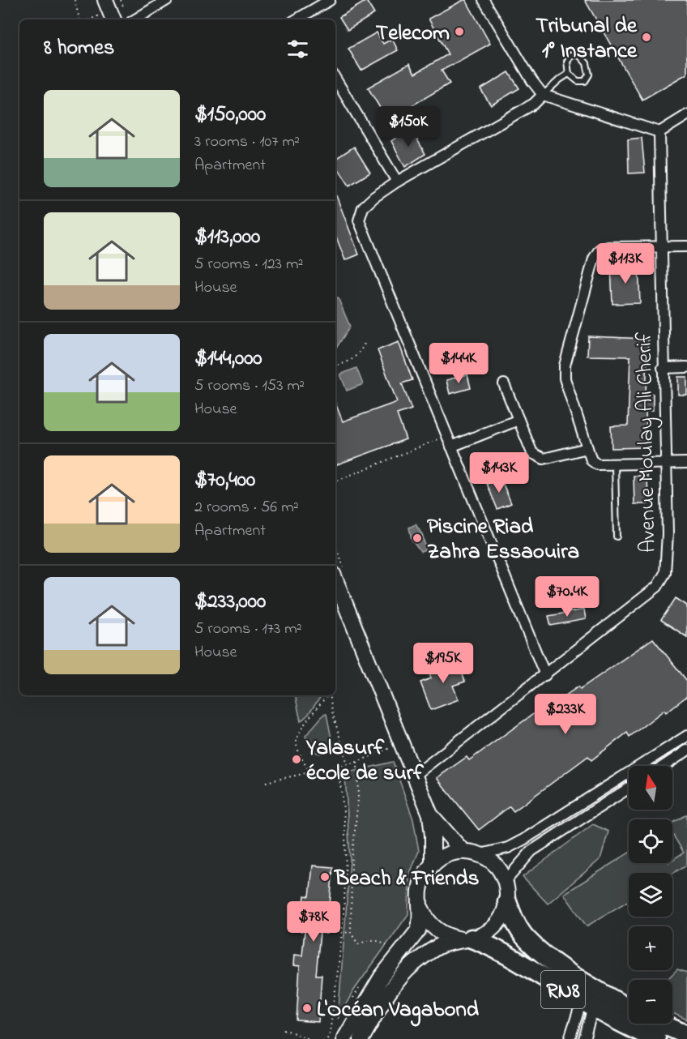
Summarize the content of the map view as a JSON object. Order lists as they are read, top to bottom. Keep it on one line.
{"streets":{"highway":["RN8"],"street":["Avenue Moulay Ali Cherif"]},"places":["Telecom","Tribunal de 1° Instance","Piscine Riad Zahra Essaouira","Yalasurf école de surf","Beach & Friends","L'Océan Vagabond"],"north":"top","page":{"heading":"8 homes","list":[{"name":"$150,000","note":"3 rooms · 107 m² · Apartment"},{"name":"$113,000","note":"5 rooms · 123 m² · House"},{"name":"$144,000","note":"5 rooms · 153 m² · House"},{"name":"$70,400","note":"2 rooms · 56 m² · Apartment"},{"name":"$233,000","note":"5 rooms · 173 m² · House"}],"price":["$150K","$113K","$144K","$143K","$70.4K","$195K","$233K","$78K"],"map_buttons":["+","−"]}}
